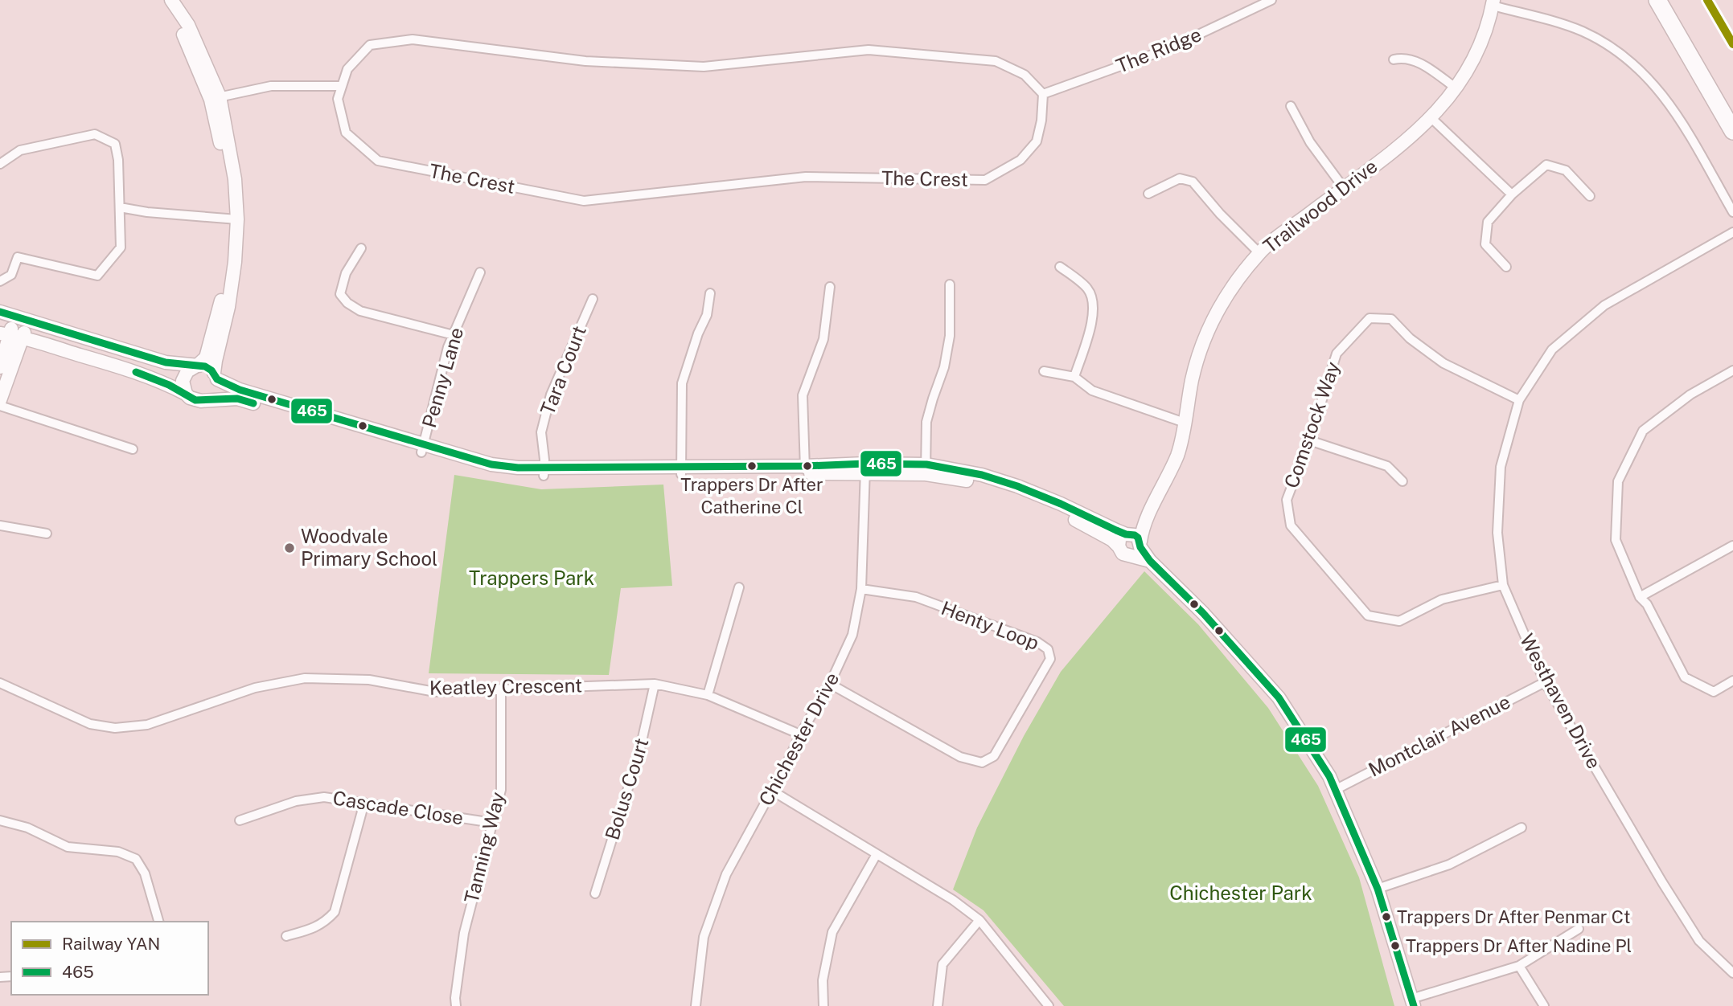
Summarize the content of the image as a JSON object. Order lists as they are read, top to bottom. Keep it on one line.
{"streets":{"main road":["Trailwood Drive"],"street":["The Ridge","The Crest","Tara Court","Penny Lane","Comstock Way","Henty Loop","Keatley Crescent","Westhaven Drive","Montclair Avenue","Chichester Drive","Bolus Court","Cascade Close","Tanning Way"]},"crossings":[["The Ridge","The Crest"],["Comstock Way","Westhaven Drive"],["Henty Loop","Chichester Drive"],["Keatley Crescent","Chichester Drive"],["Keatley Crescent","Bolus Court"],["Keatley Crescent","Tanning Way"],["Westhaven Drive","Montclair Avenue"],["Cascade Close","Tanning Way"]],"parks":["Trappers Park","Chichester Park"],"places":["Trappers Dr After Catherine Cl","Woodvale Primary School","Trappers Dr After Penmar Ct","Trappers Dr After Nadine Pl"],"lines":["rail line YAN","transit line 465"],"legend":["Railway YAN","465"]}
